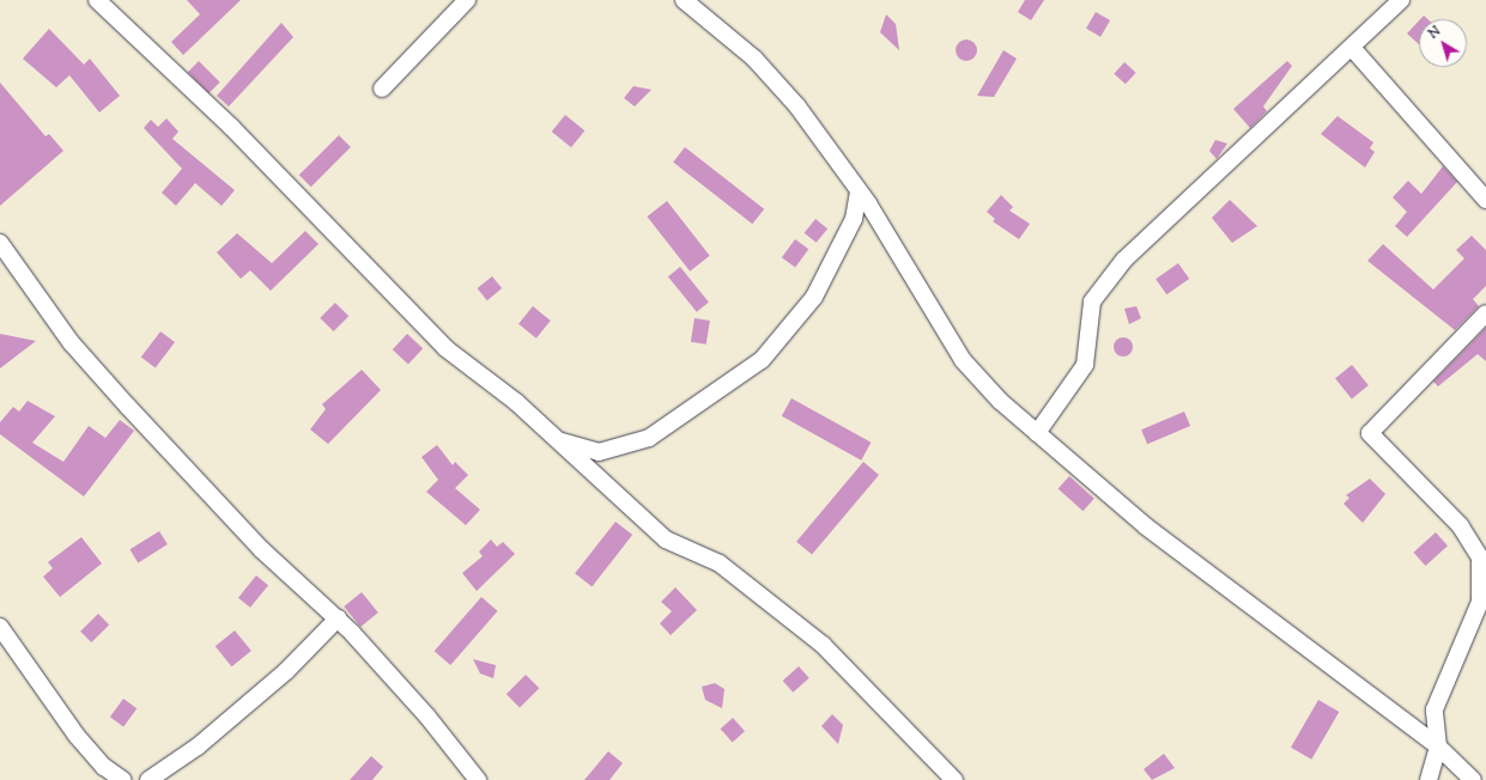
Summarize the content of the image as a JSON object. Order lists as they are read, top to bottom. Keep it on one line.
{"north":"top left"}
